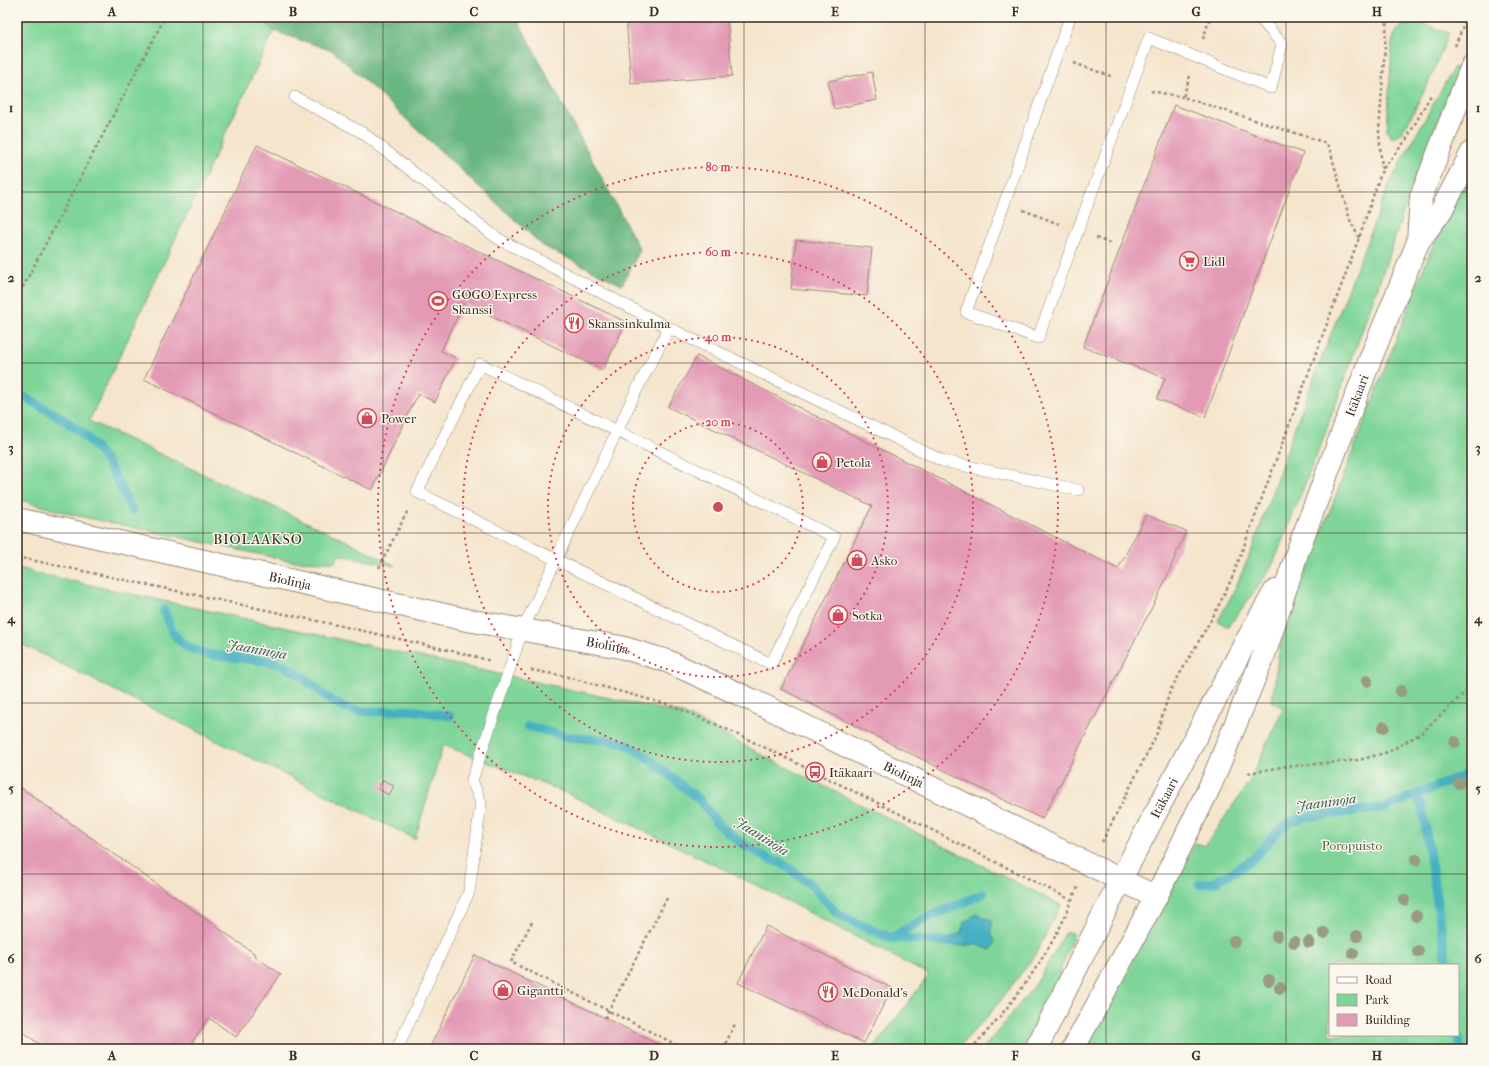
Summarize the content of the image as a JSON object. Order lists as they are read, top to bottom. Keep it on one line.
{"streets":{"street":["Itäkaari","Biolinja"]},"crossings":[["Itäkaari","Biolinja"]],"districts":["BIOLAAKSO"],"water":["Jaaninoja"],"parks":["Poropuisto"],"places":{"supermarket":["Lidl"],"sports":["GOGO Express Skanssi"],"restaurant":["Skanssinkulma","McDonald's"],"shop":["Power","Petola","Asko","Sotka","Gigantti"],"bus stop":["Itäkaari"]},"legend":["Road","Park","Building"],"grid":{"columns":["A","B","C","D","E","F","G","H"],"rows":["1","2","3","4","5","6"]},"rings":["80 m","60 m","40 m","20 m"]}
